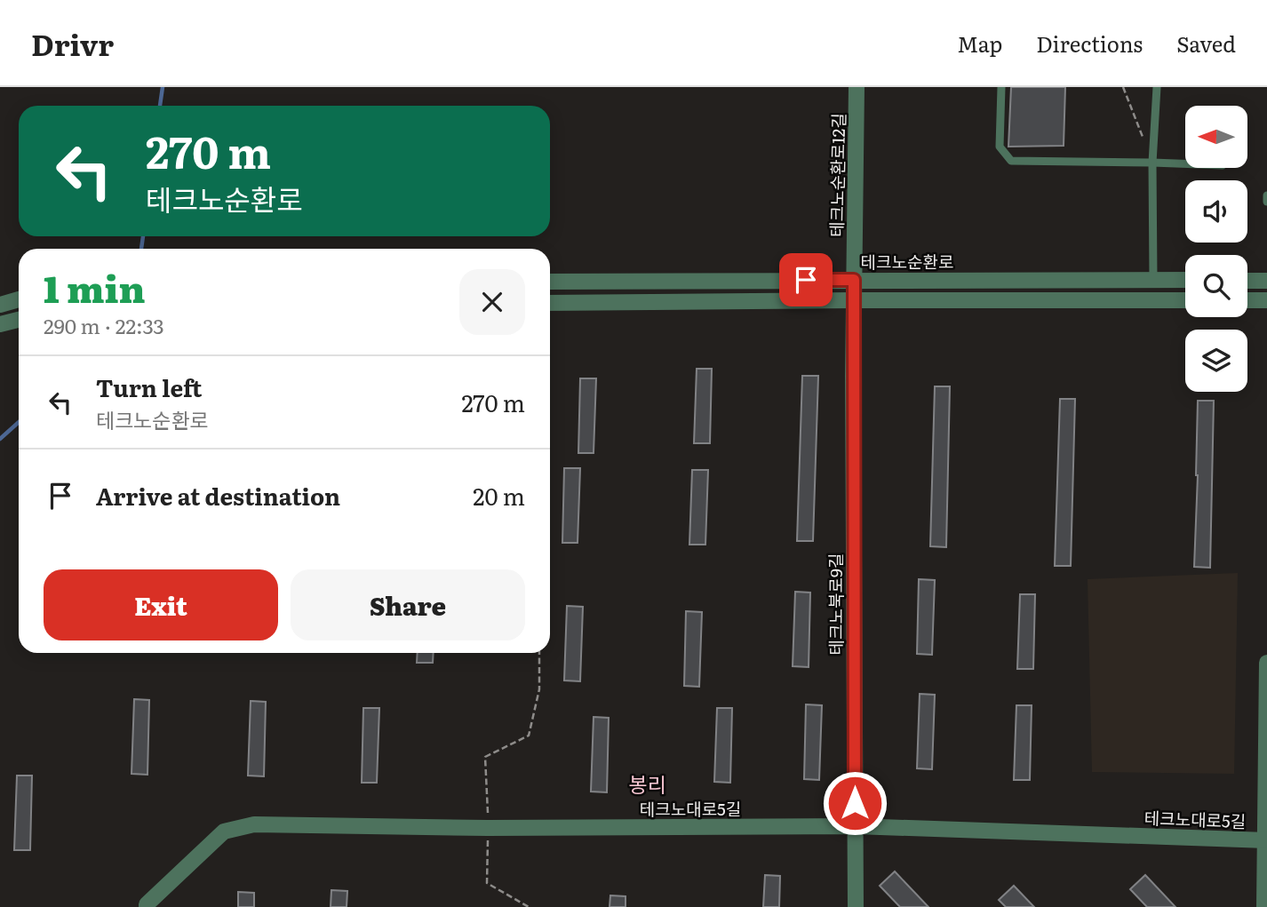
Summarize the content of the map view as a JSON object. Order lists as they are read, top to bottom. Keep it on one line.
{"streets":{"street":["테크노순환로12길","테크노순환로","테크노북로9길","테크노대로5길"]},"crossings":[["테크노순환로12길","테크노순환로"],["테크노순환로12길","테크노북로9길"],["테크노북로9길","테크노대로5길"]],"districts":["봉리"],"north":"left","page":{"header":"Drivr","nav":["Map","Directions","Saved"],"turn":["270 m","테크노순환로"],"heading":["1 min","290 m · 22:33"],"list":[{"name":"Turn left","note":"테크노순환로","value":"270 m"},{"name":"Arrive at destination","value":"20 m"}],"buttons":["Exit","Share"]}}
